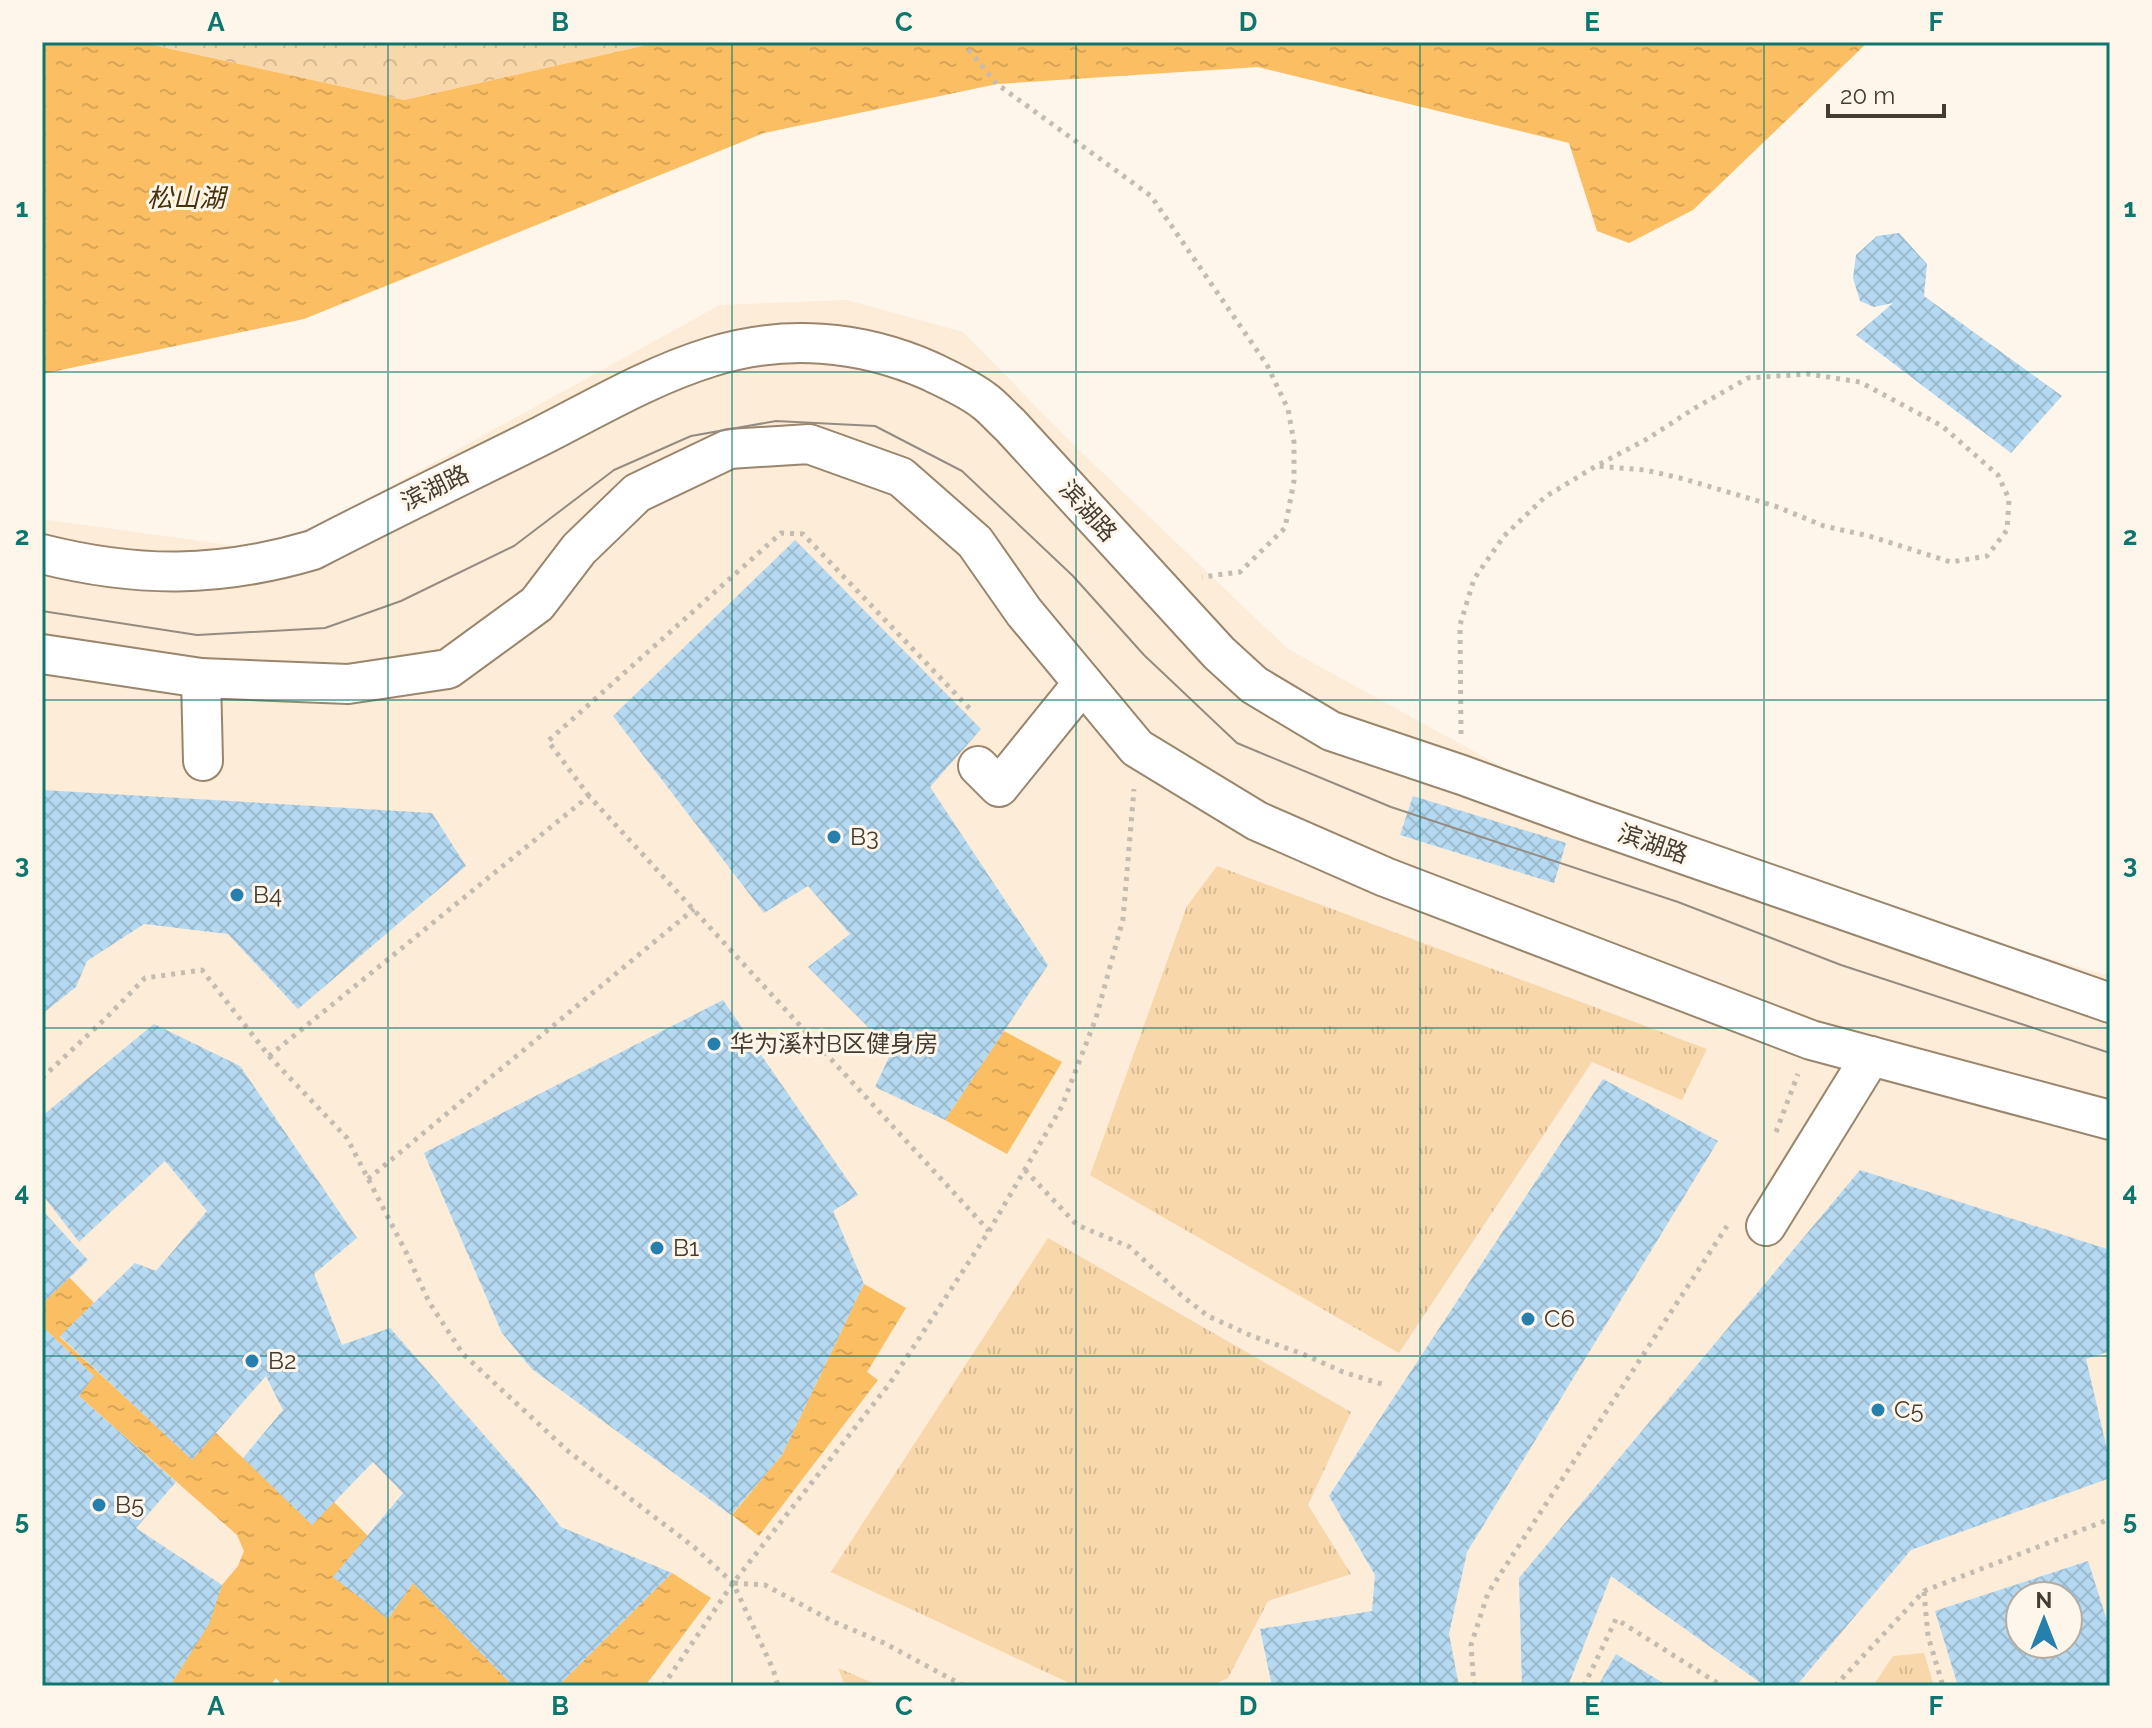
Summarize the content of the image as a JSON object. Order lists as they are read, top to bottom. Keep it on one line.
{"streets":{"street":["滨湖路"]},"water":["松山湖"],"places":["B3","B4","华为溪村B区健身房","B1","C6","B2","C5","B5"],"scale_bar":"20 m","north":"top","grid":{"columns":["A","B","C","D","E","F"],"rows":["1","2","3","4","5"]}}
